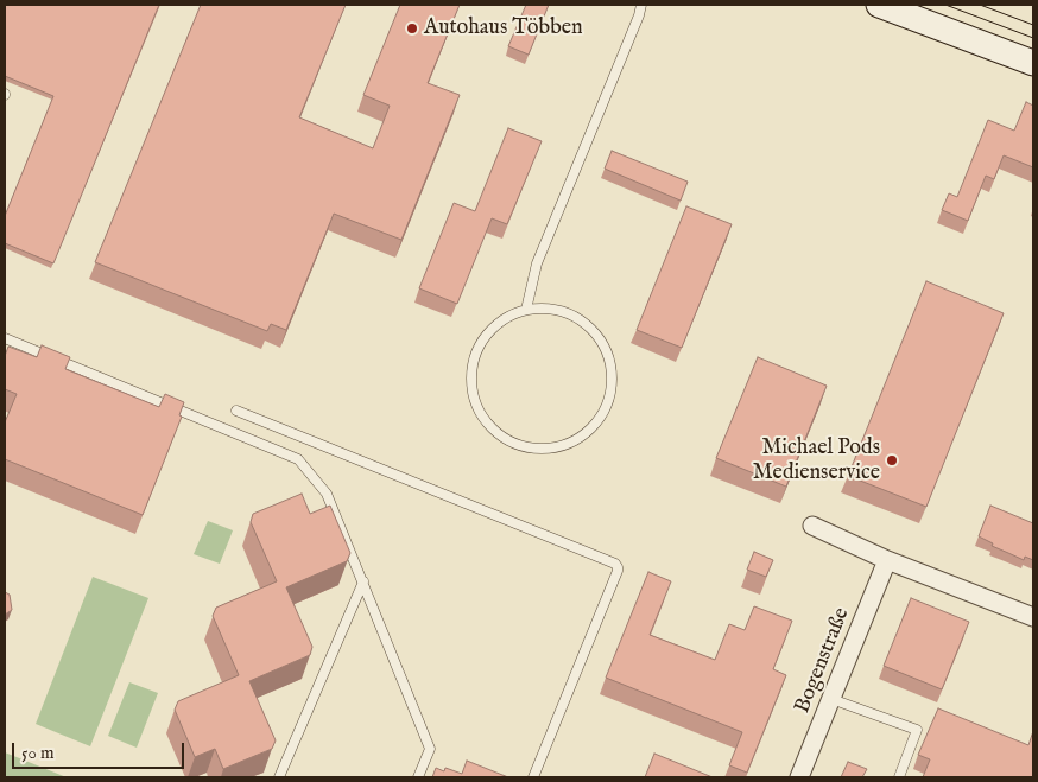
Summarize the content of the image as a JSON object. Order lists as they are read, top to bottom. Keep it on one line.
{"streets":{"street":["Bogenstraße"]},"places":["Autohaus Többen","Michael Pods Medienservice"],"scale_bar":"50 m"}
